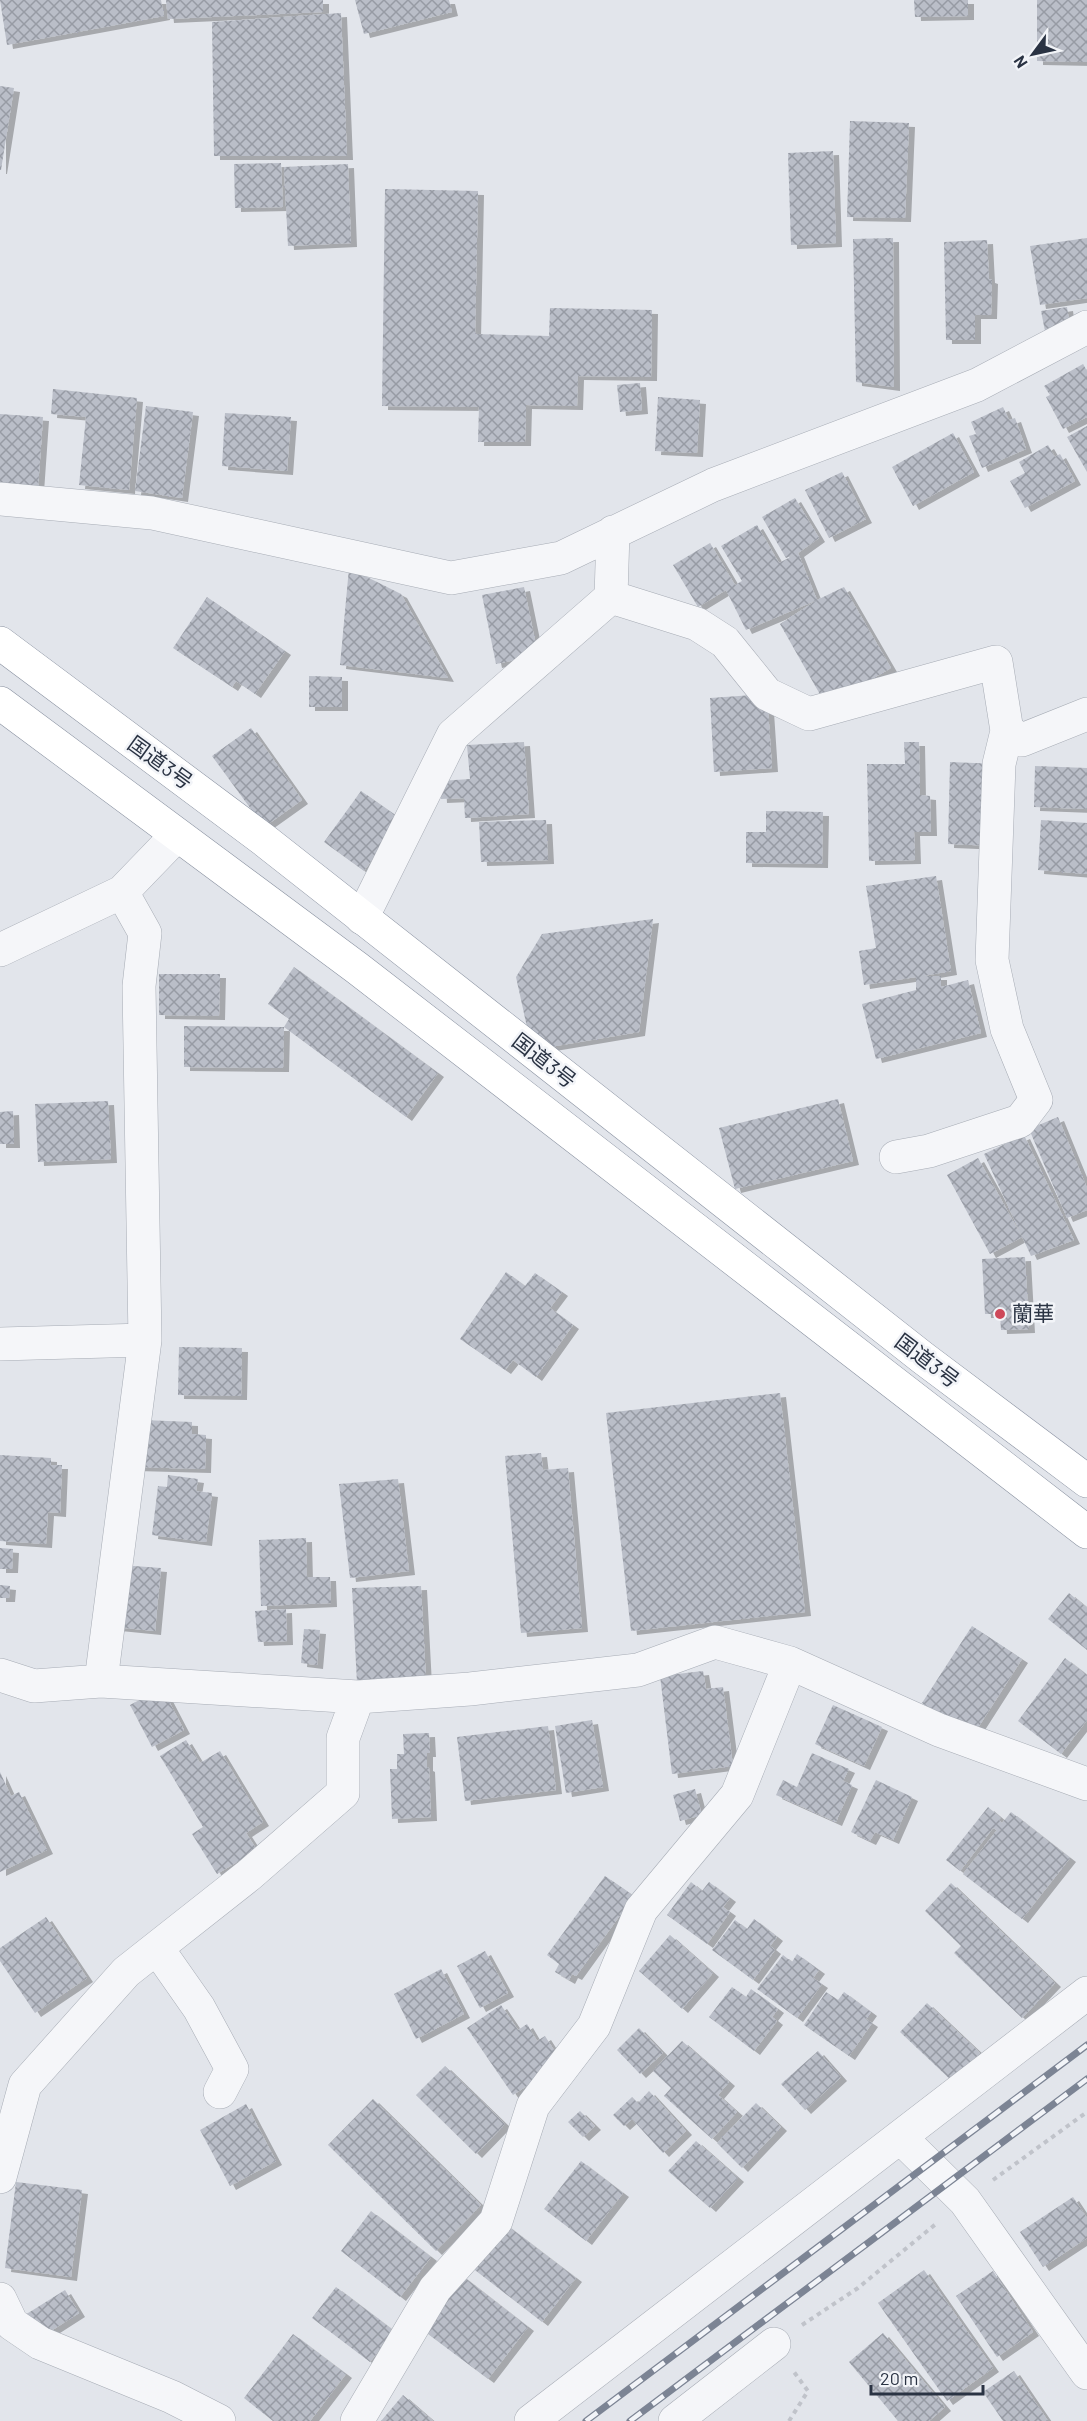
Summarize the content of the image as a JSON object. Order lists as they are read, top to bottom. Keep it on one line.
{"streets":{"highway":["国道3号"]},"places":["蘭華"],"scale_bar":"20 m","north":"bottom left"}
